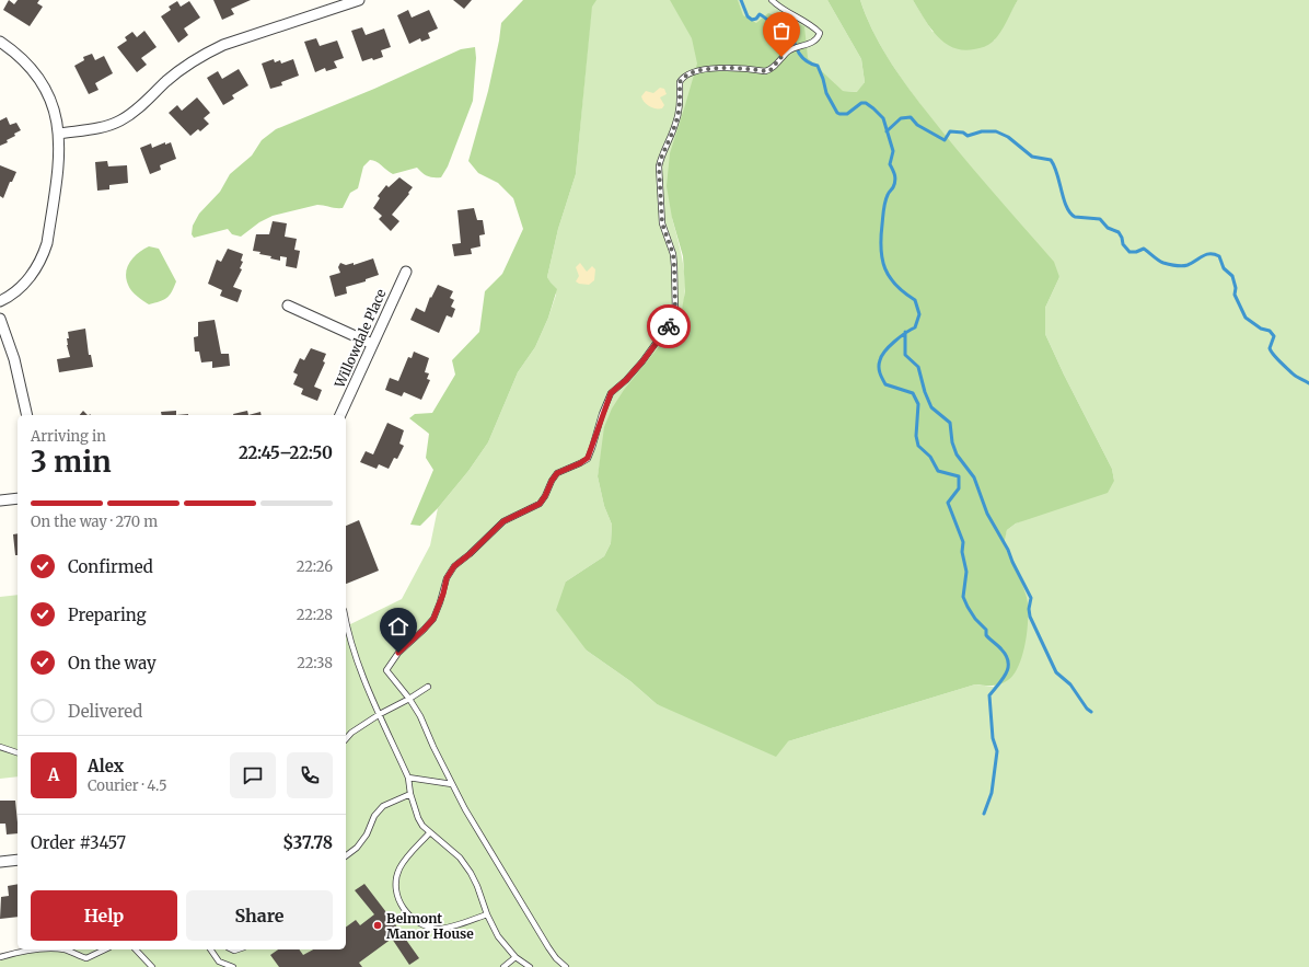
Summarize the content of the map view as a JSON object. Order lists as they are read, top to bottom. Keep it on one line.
{"streets":{"street":["Willowdale Place"]},"places":["Belmont Manor House"],"page":{"heading":["3 min","Arriving in","22:45–22:50"],"panel":["Alex","Courier · 4.5","Order #3457","$37.78"],"bar":"On the way · 270 m","list":[["Confirmed","22:26"],["Preparing","22:28"],["On the way","22:38"],"Delivered"],"round":"A","buttons":["Help","Share"]}}
